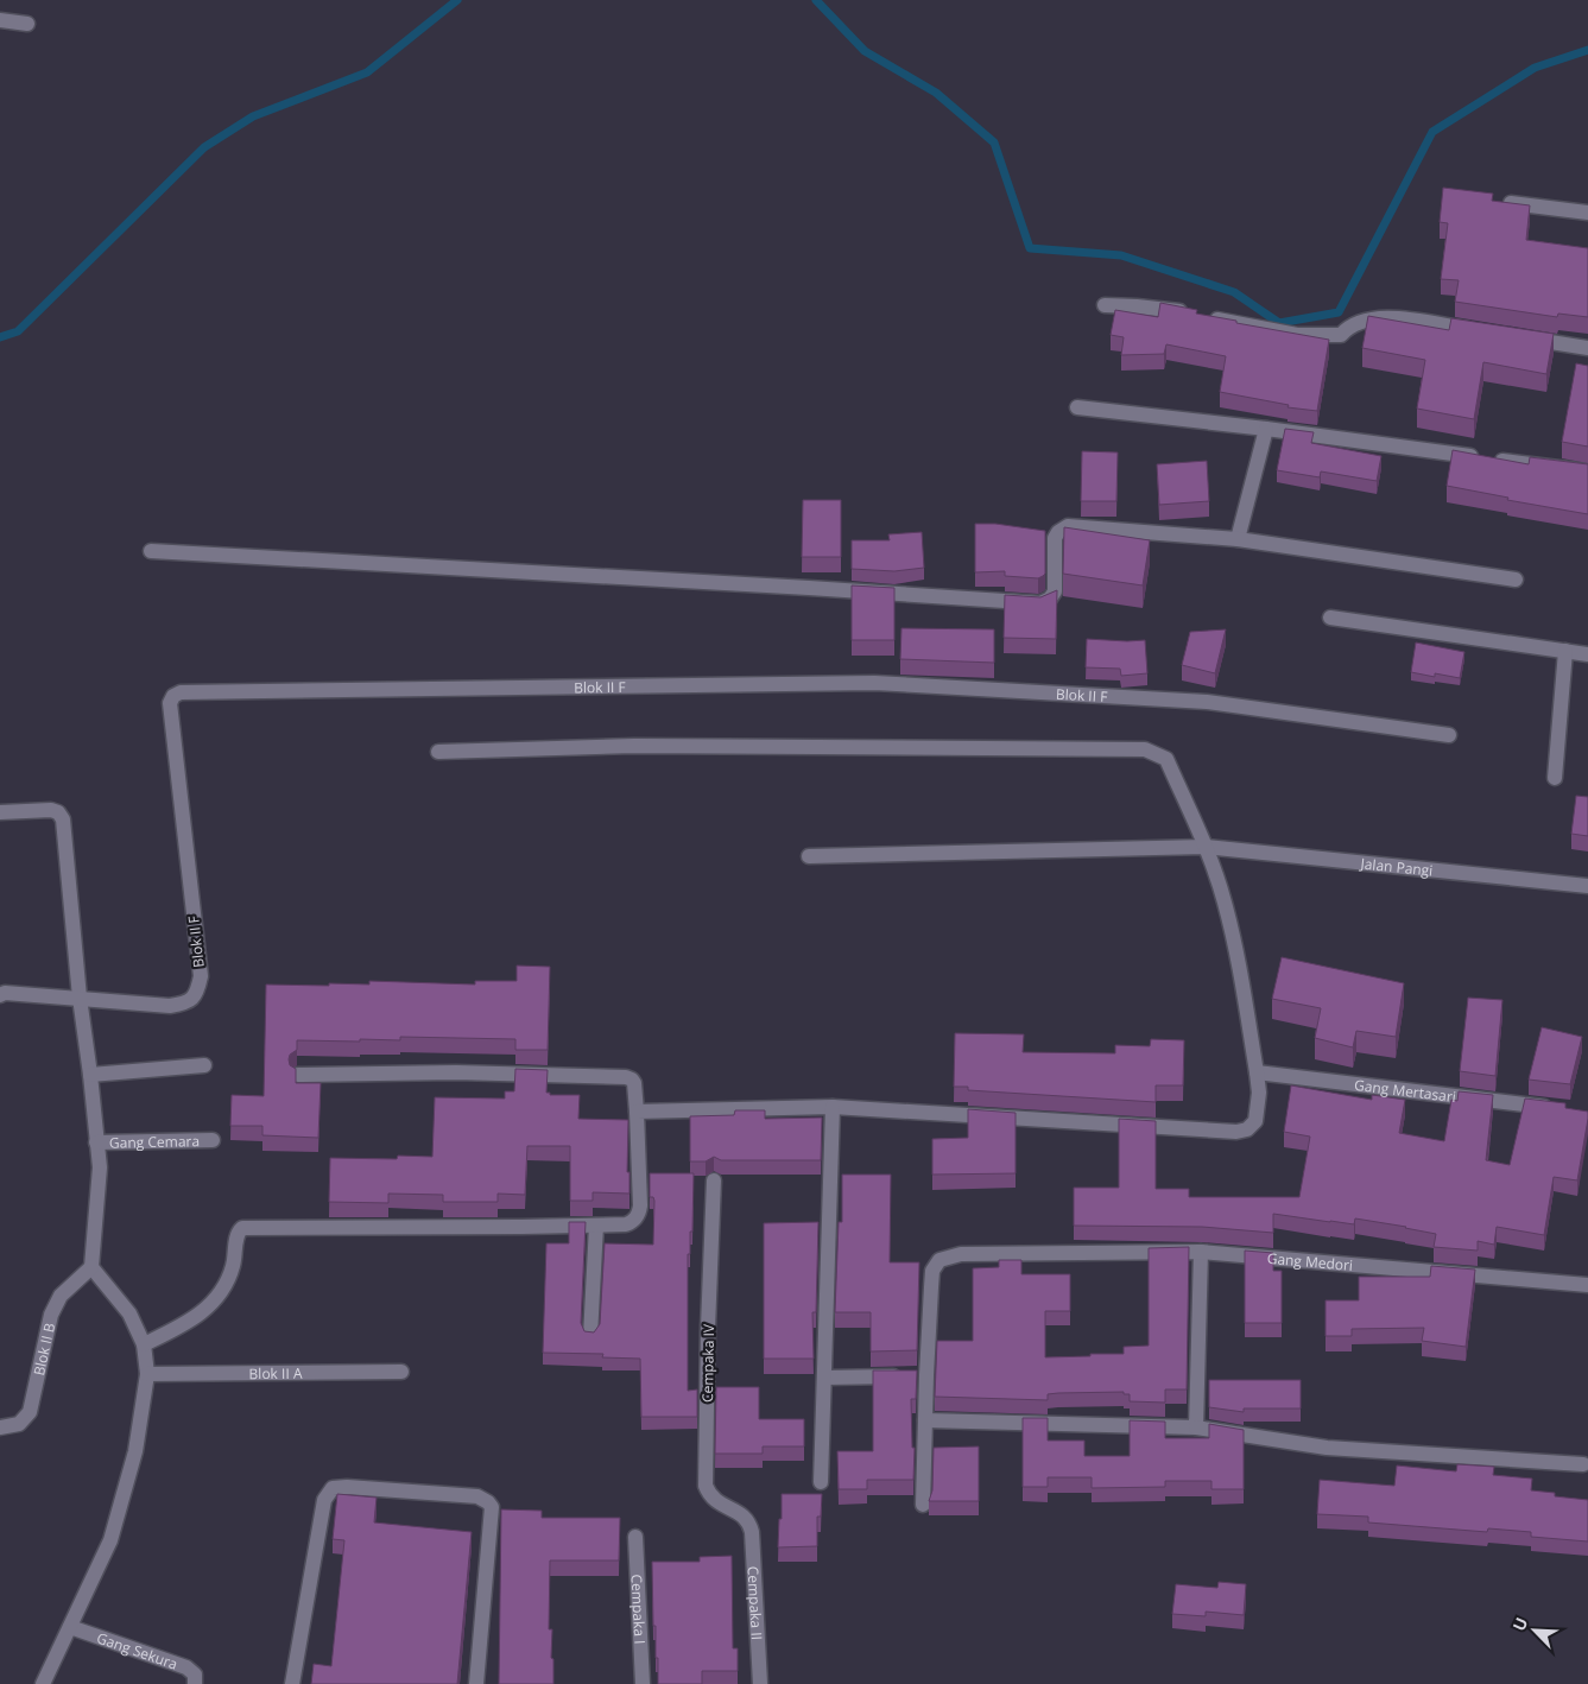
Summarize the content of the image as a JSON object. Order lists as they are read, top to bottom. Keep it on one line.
{"streets":{"street":["Blok II F","Jalan Pangi","Gang Mertasari","Gang Cemara","Gang Medori","Blok II B","Cempaka IV","Blok II A","Cempaka II","Cempaka I","Gang Sekura"]},"crossings":[["Cempaka IV","Cempaka II"]],"north":"top left"}
